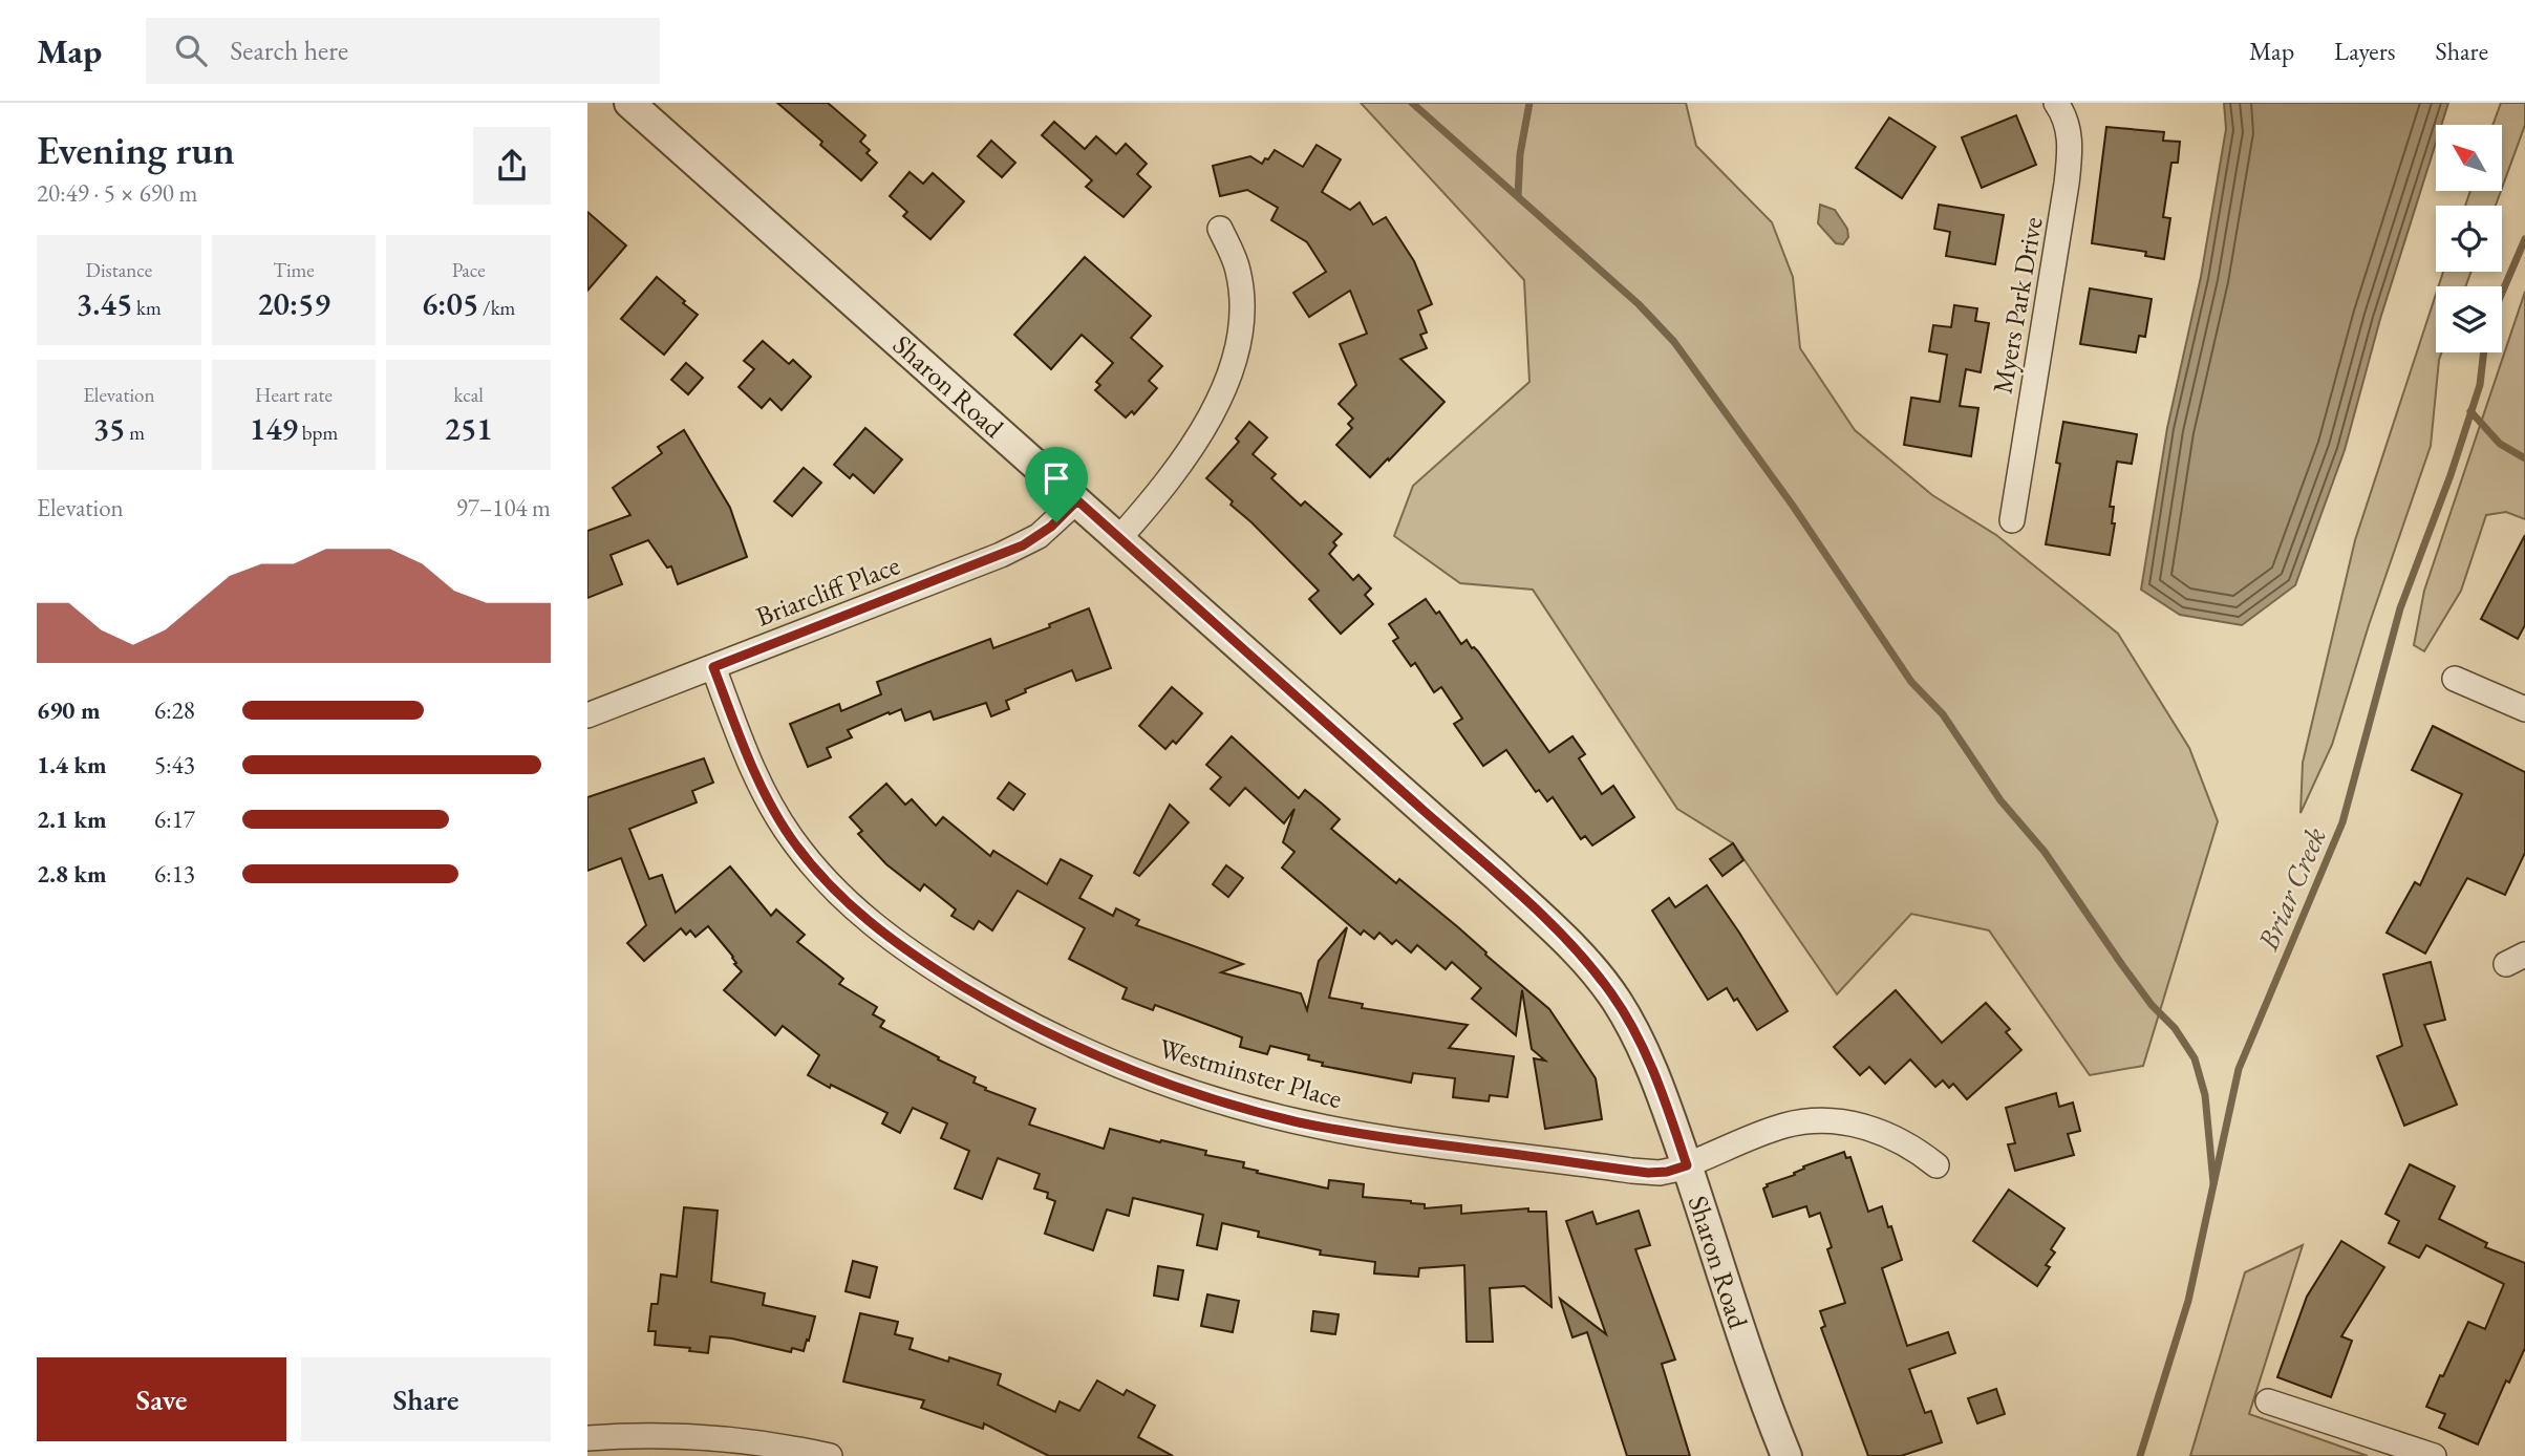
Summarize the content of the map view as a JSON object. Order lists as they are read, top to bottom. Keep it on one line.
{"streets":{"street":["Myers Park Drive","Sharon Road","Briarcliff Place","Westminster Place"]},"crossings":[["Sharon Road","Briarcliff Place"],["Sharon Road","Westminster Place"],["Briarcliff Place","Westminster Place"]],"water":["Briar Creek"],"north":"top left","page":{"header":"Map","search":"Search here","nav":["Map","Layers","Share"],"heading":["Evening run","20:49 · 5 × 690 m"],"stats":[["Distance","3.45 km"],["Time","20:59"],["Pace","6:05 /km"],["Elevation","35 m"],["Heart rate","149 bpm"],["kcal","251"]],"chart":["Elevation","97–104 m"],"list":[{"name":"690 m","note":"6:28"},{"name":"1.4 km","note":"5:43"},{"name":"2.1 km","note":"6:17"},{"name":"2.8 km","note":"6:13"}],"buttons":["Save","Share"]}}
